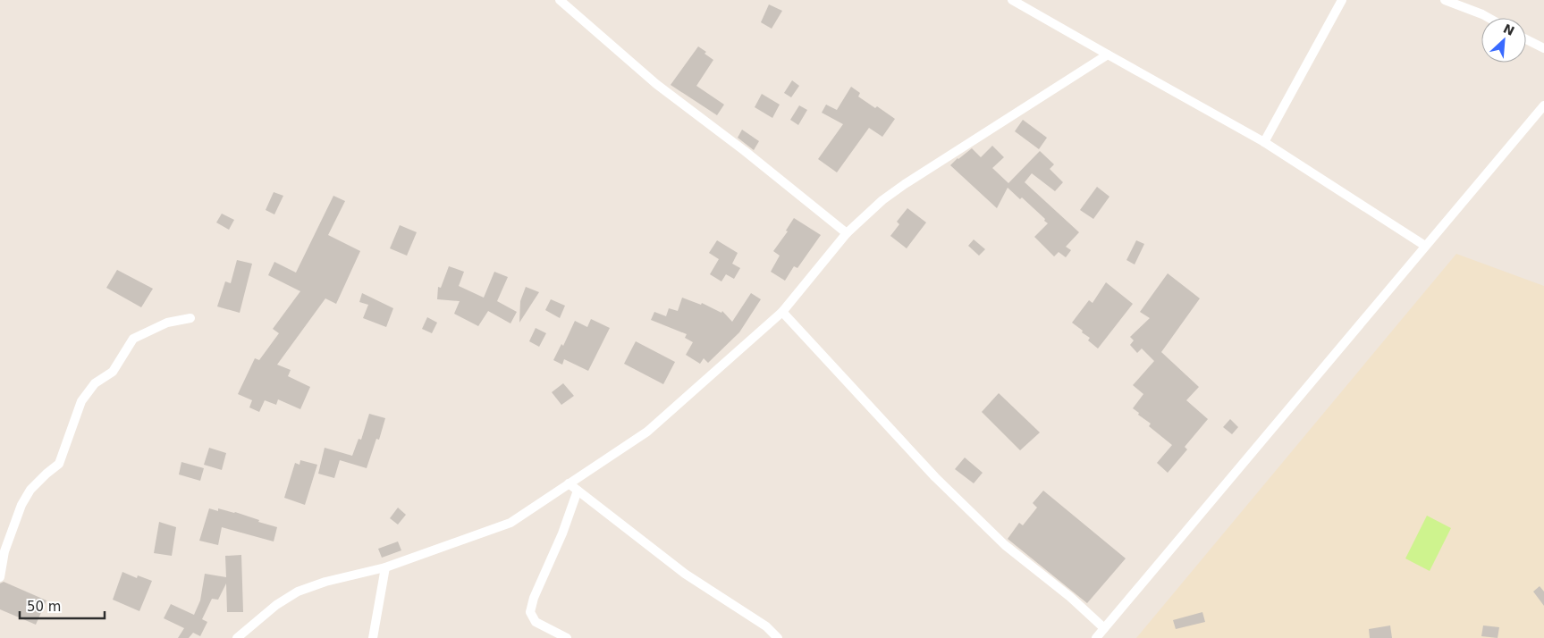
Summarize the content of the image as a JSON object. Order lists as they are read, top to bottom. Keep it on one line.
{"scale_bar":"50 m","north":"top right"}
